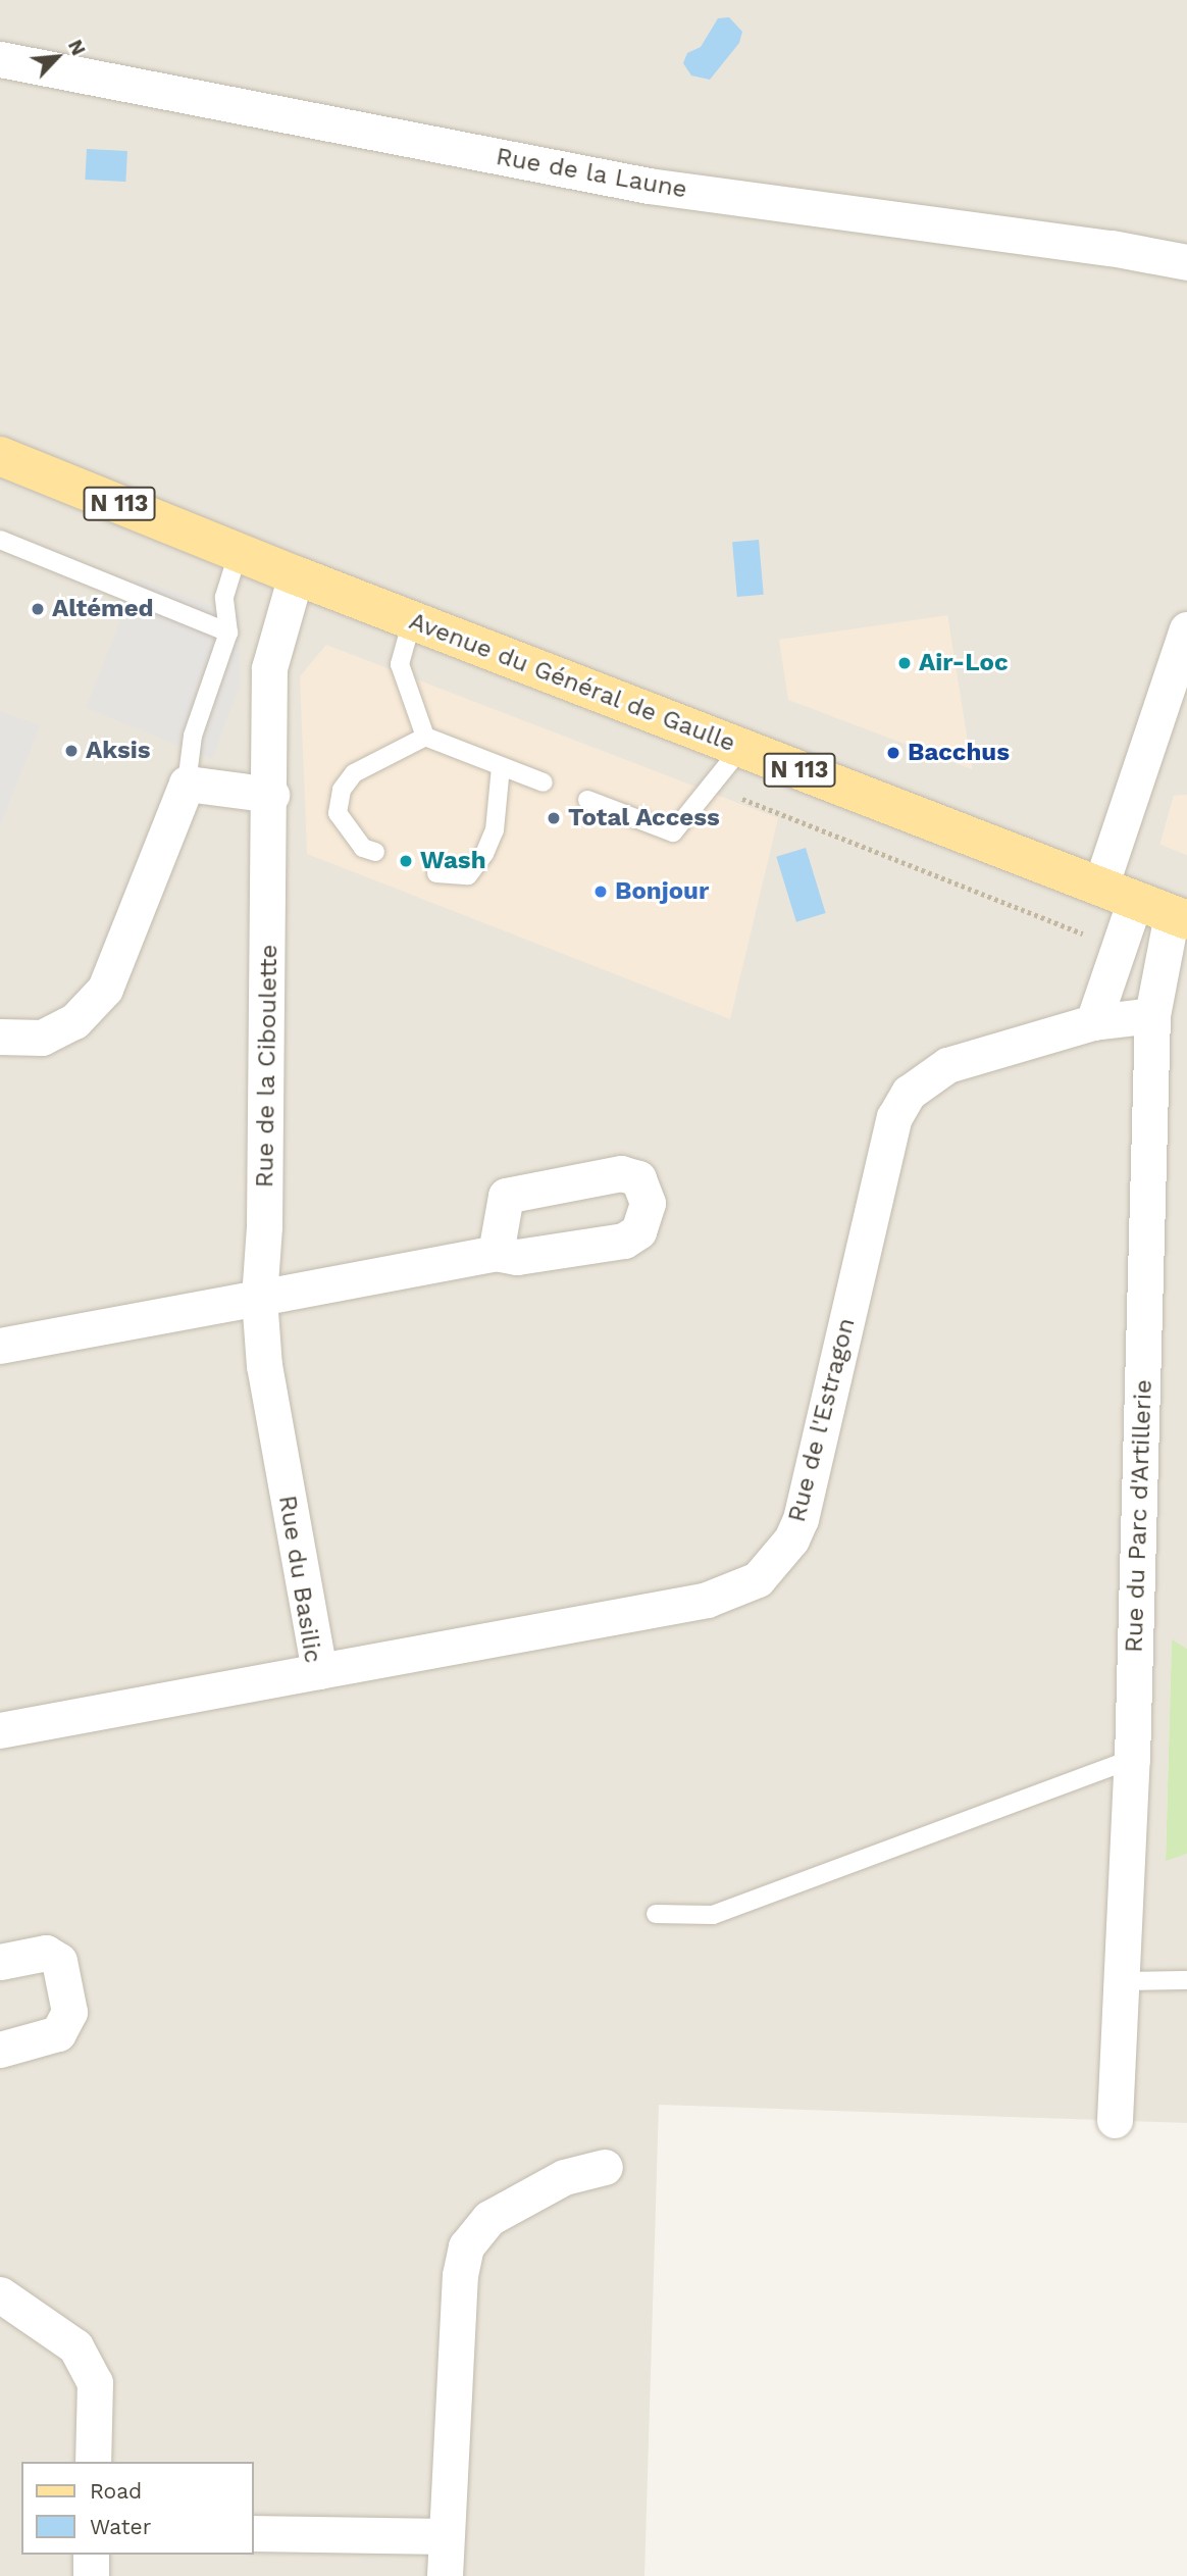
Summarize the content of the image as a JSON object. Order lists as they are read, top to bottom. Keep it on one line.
{"streets":{"main road":["N 113","Avenue du Général de Gaulle"],"street":["Rue de la Laune","Rue de la Ciboulette","Rue de l'Estragon","Rue du Parc d'Artillerie","Rue du Basilic"]},"crossings":[["Avenue du Général de Gaulle","Rue de la Ciboulette"],["Avenue du Général de Gaulle","Rue du Parc d'Artillerie"],["Rue de la Ciboulette","Rue du Basilic"],["Rue de l'Estragon","Rue du Parc d'Artillerie"],["Rue de l'Estragon","Rue du Basilic"]],"places":["Altémed","Air-Loc","Aksis","Bacchus","Total Access","Wash","Bonjour"],"legend":["Road","Water"],"north":"top right"}
